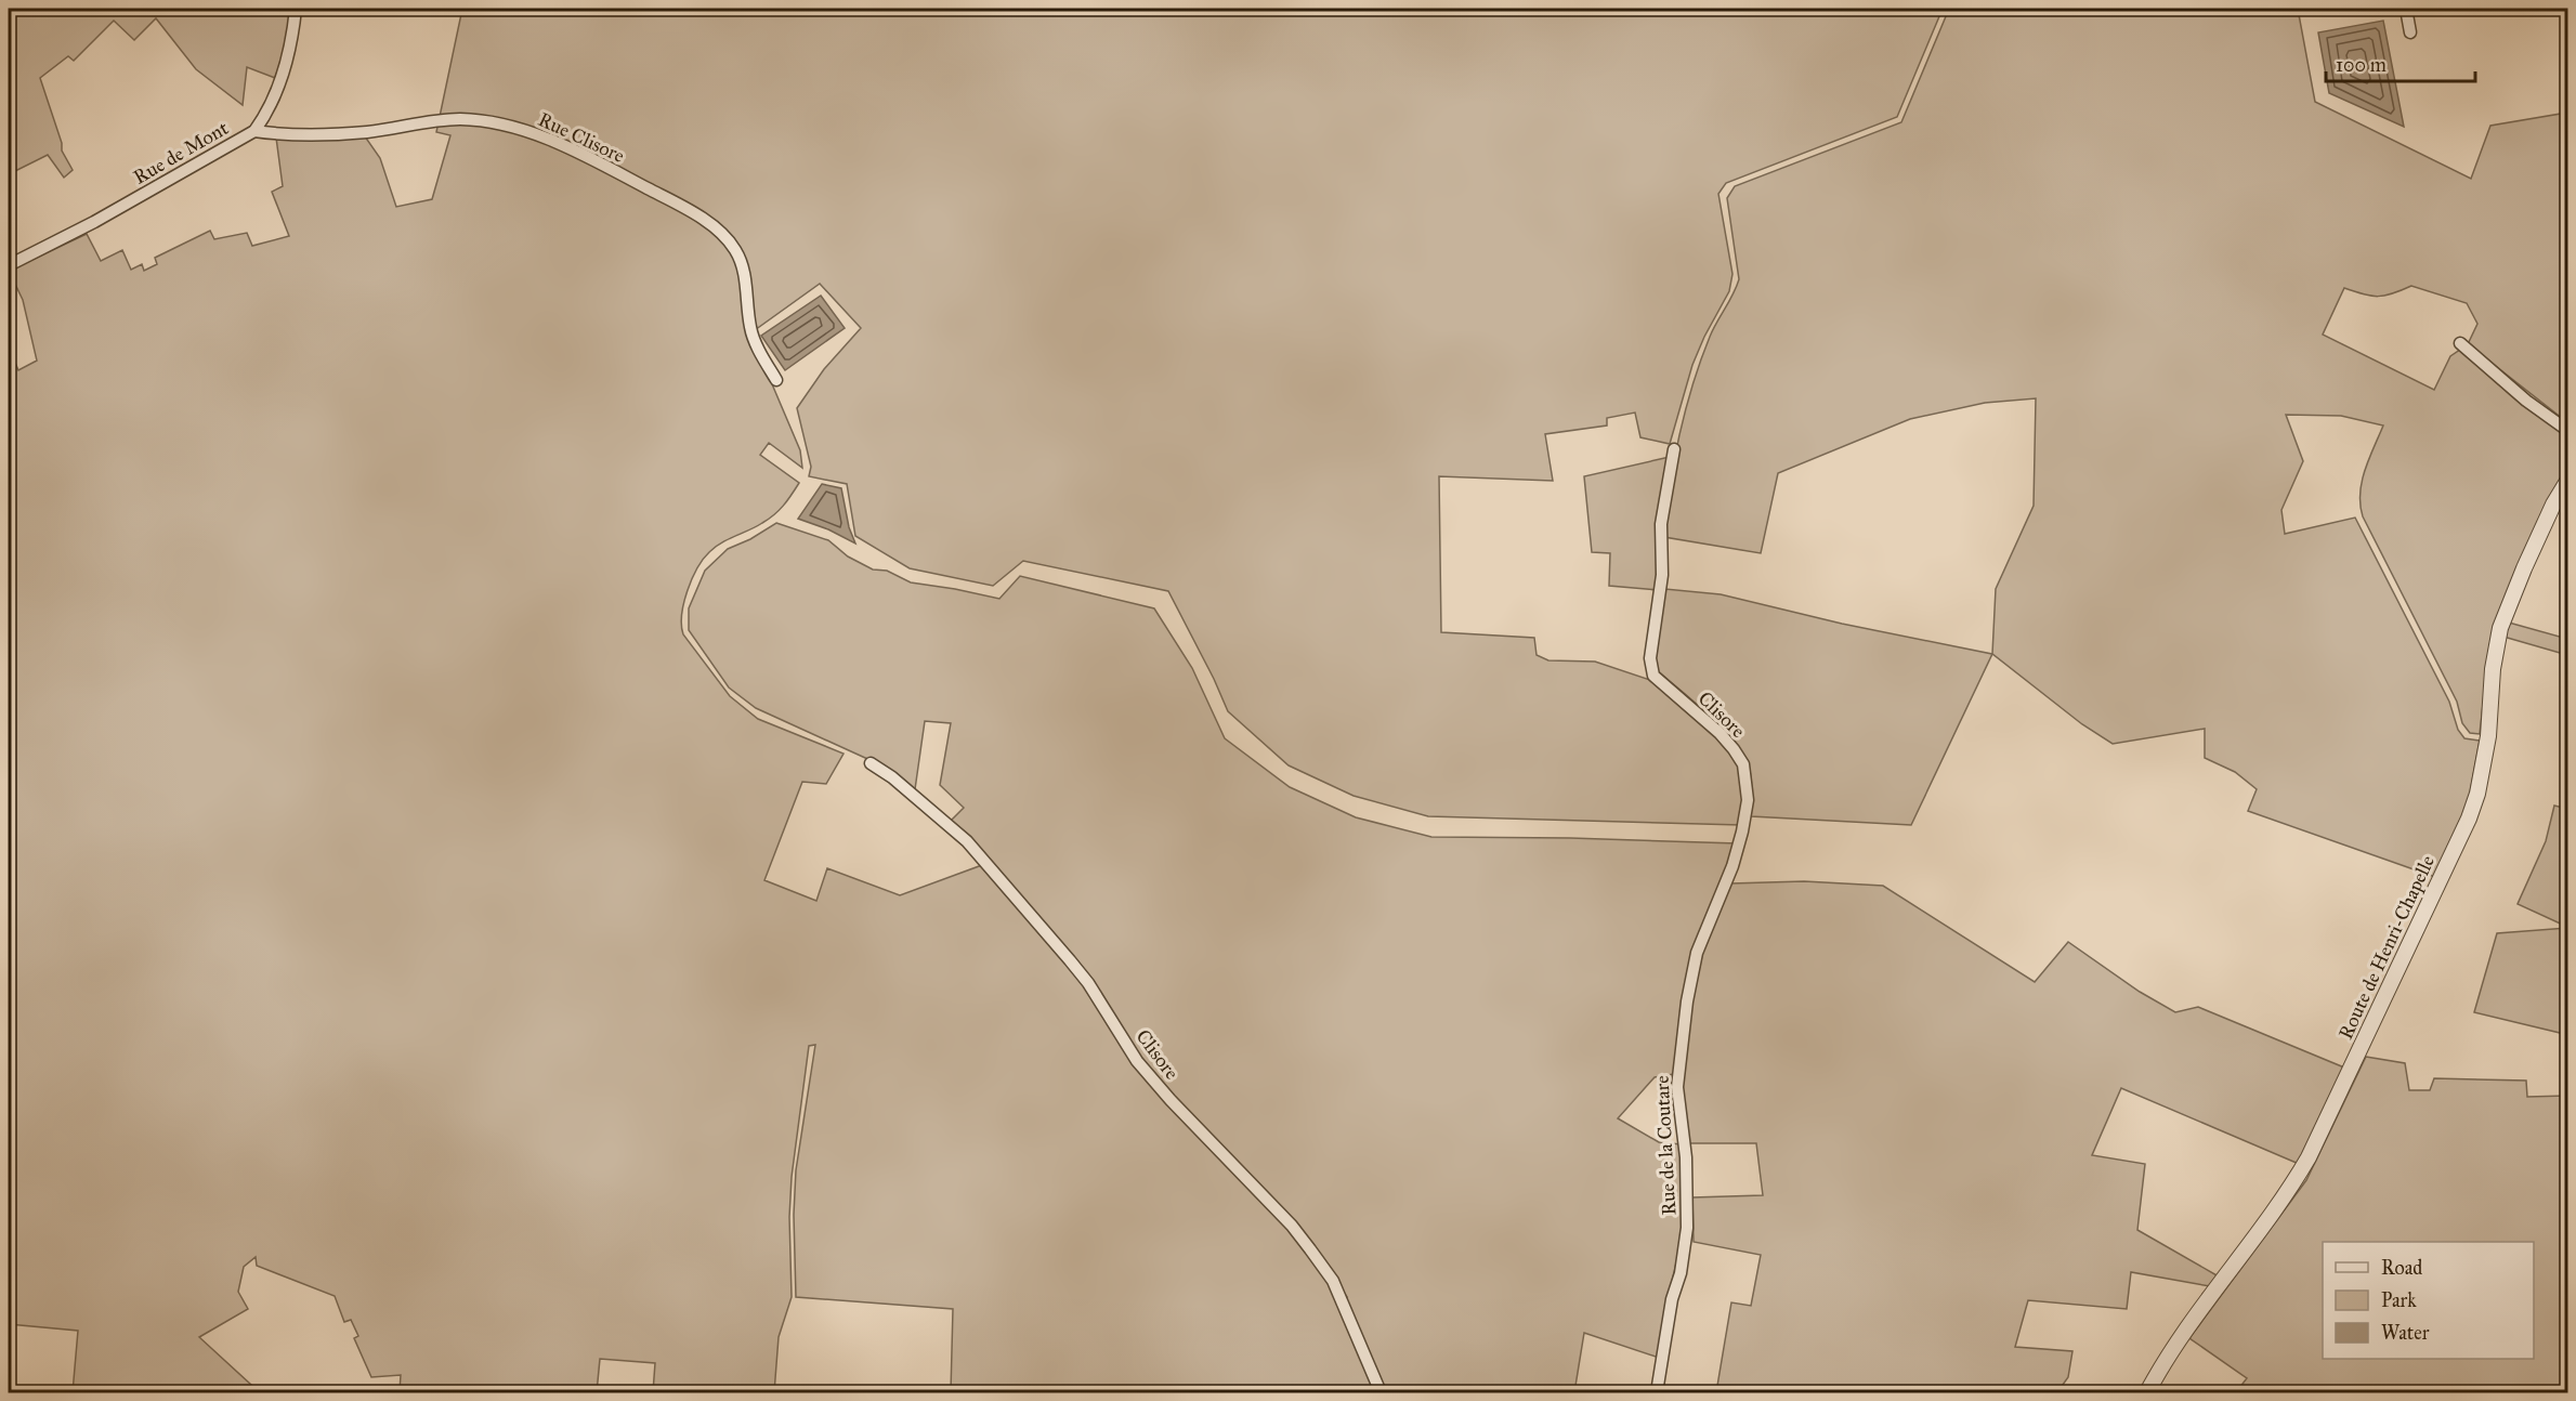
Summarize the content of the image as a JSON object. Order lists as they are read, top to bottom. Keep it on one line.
{"streets":{"street":["Rue Clisore","Rue de Mont","Clisore","Route de Henri-Chapelle","Rue de la Coutare"]},"crossings":[["Rue Clisore","Rue de Mont"],["Clisore","Rue de la Coutare"]],"legend":["Road","Park","Water"],"scale_bar":"100 m"}
